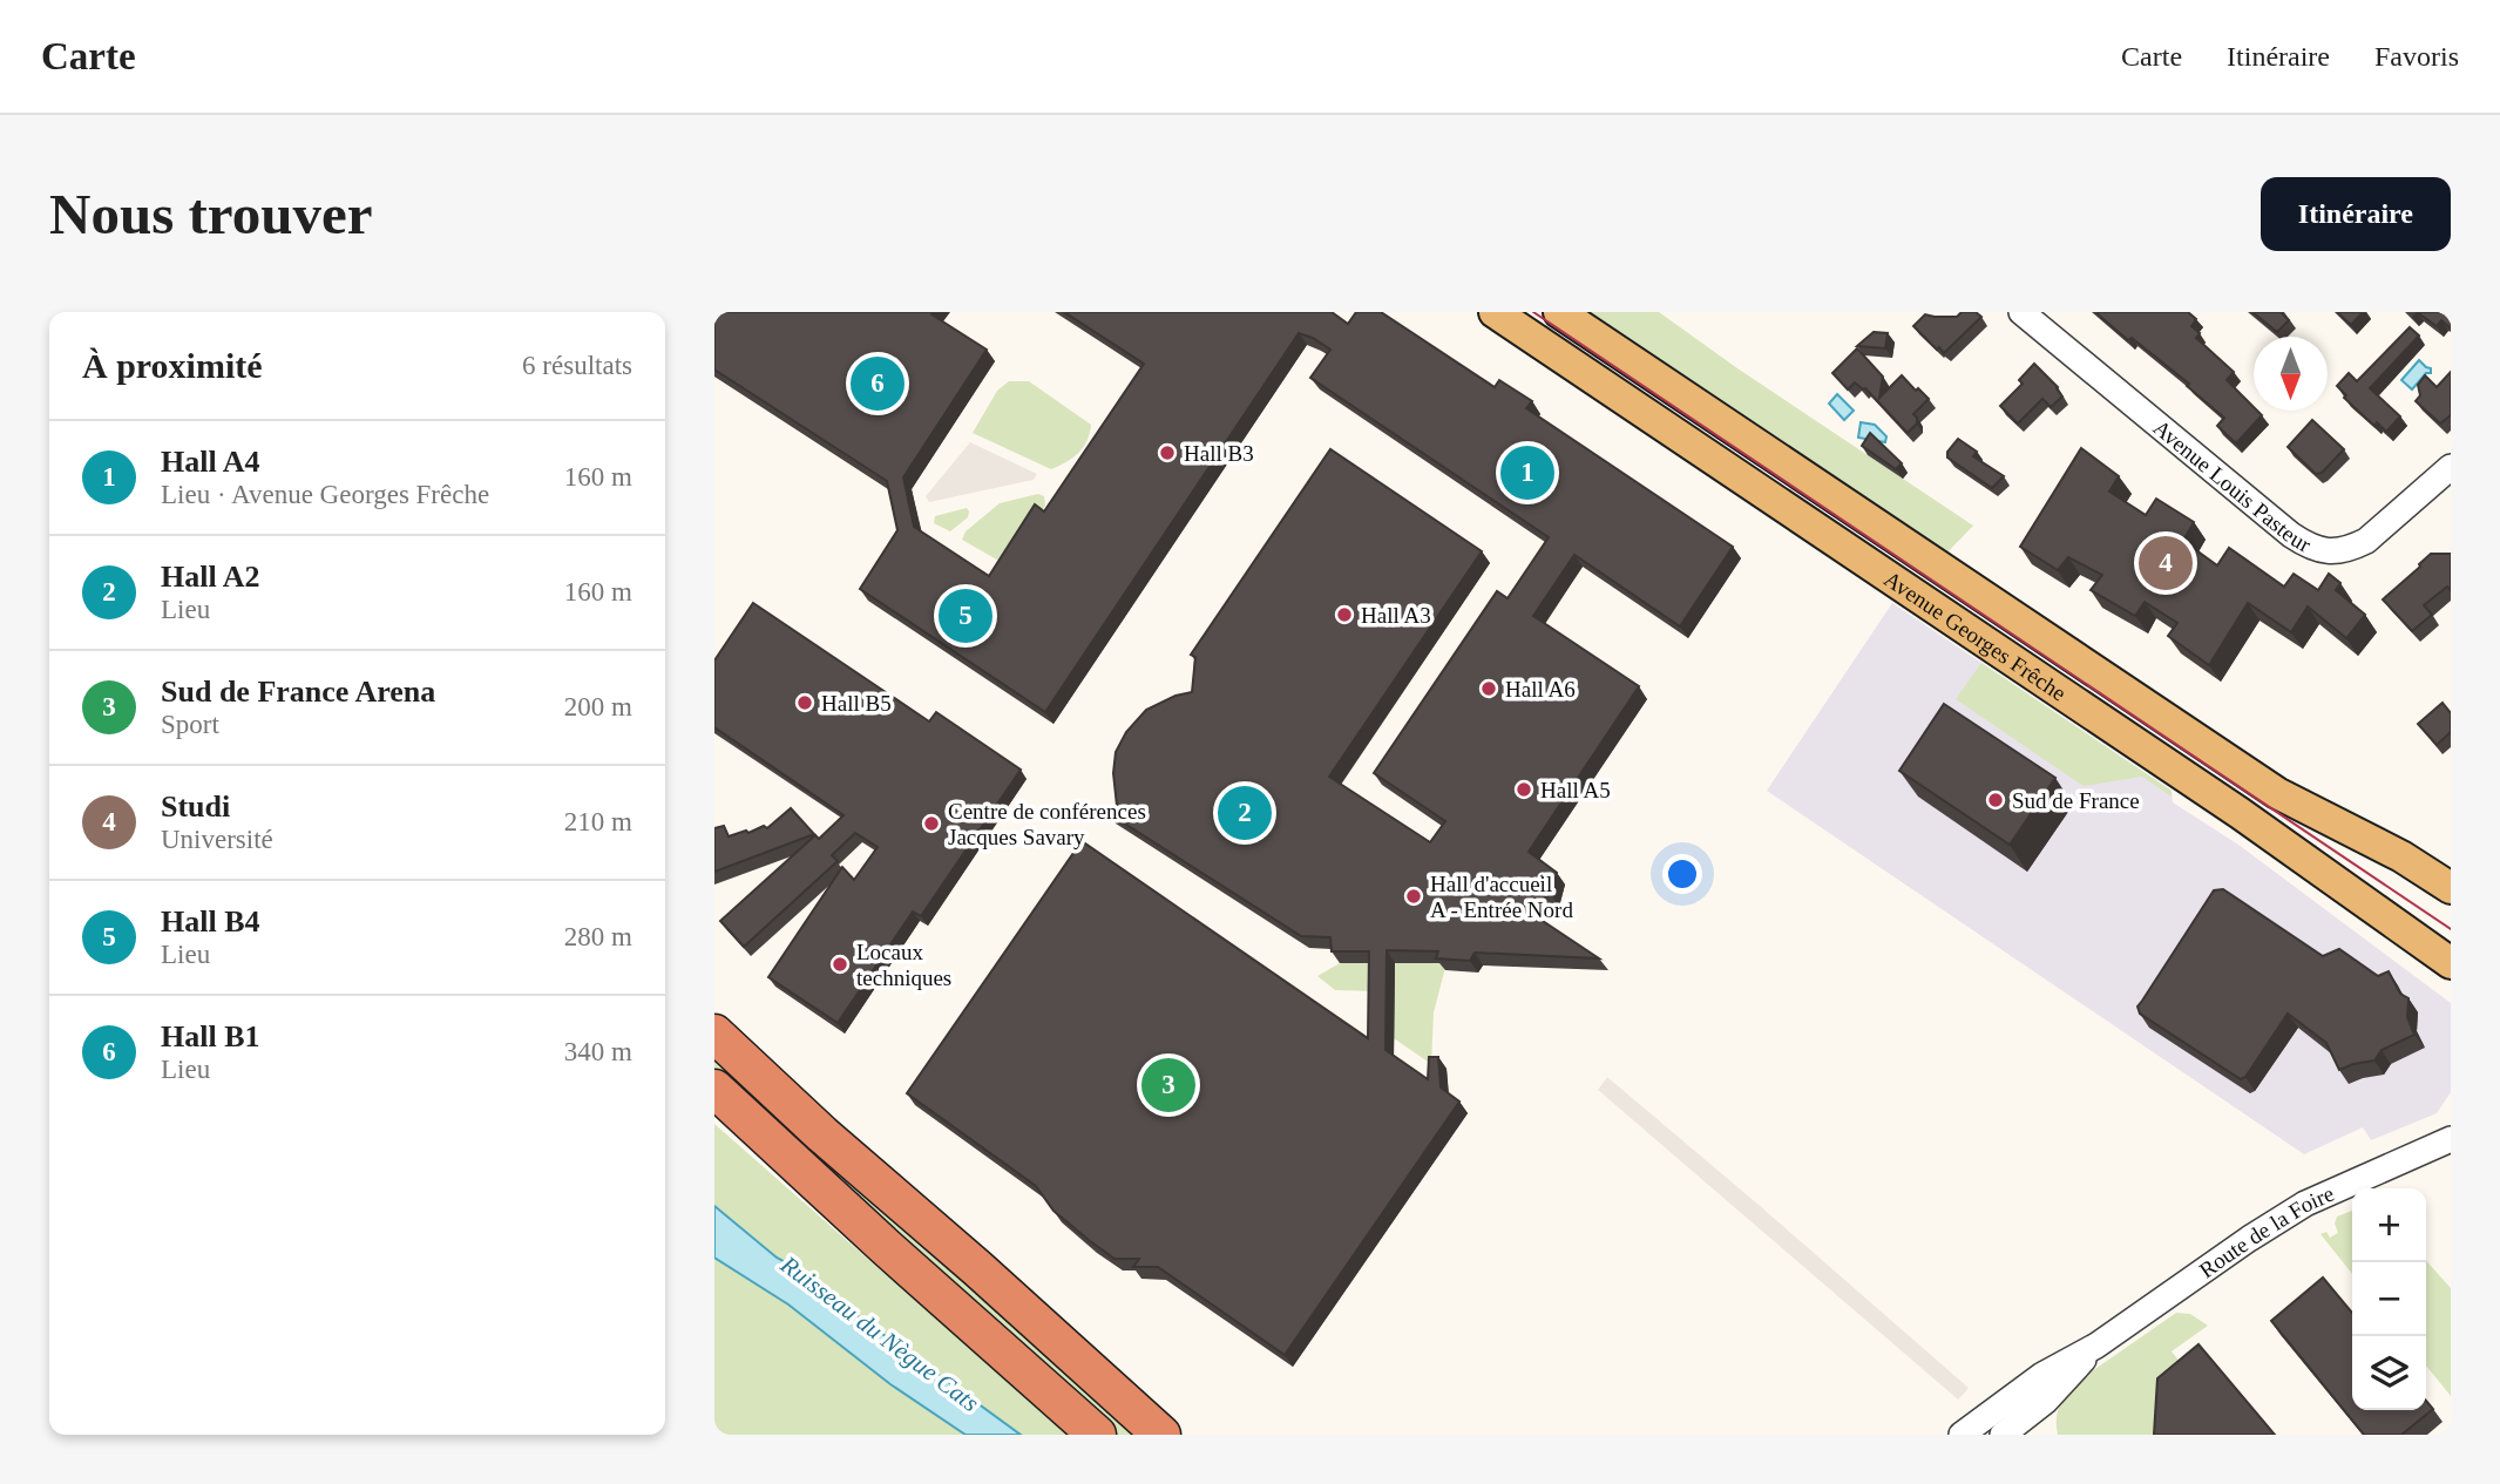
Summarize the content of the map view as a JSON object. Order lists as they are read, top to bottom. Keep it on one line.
{"streets":{"main road":["Avenue Georges Frêche"],"street":["Avenue Louis Pasteur","Route de la Foire"]},"water":["Ruisseau du Nègue Cats"],"places":["Hall B3","Hall A3","Hall A6","Hall B5","Hall A5","Sud de France","Centre de conférences Jacques Savary","Hall d'accueil A - Entrée Nord","Locaux techniques"],"north":"bottom","page":{"header":"Carte","nav":["Carte","Itinéraire","Favoris"],"buttons":"Itinéraire","title":"Nous trouver","heading":["À proximité","6 résultats"],"pins":["6","1","4","5","2","3"],"list":[{"mark":"1","name":"Hall A4","note":"Lieu · Avenue Georges Frêche","value":"160 m"},{"mark":"2","name":"Hall A2","note":"Lieu","value":"160 m"},{"mark":"3","name":"Sud de France Arena","note":"Sport","value":"200 m"},{"mark":"4","name":"Studi","note":"Université","value":"210 m"},{"mark":"5","name":"Hall B4","note":"Lieu","value":"280 m"},{"mark":"6","name":"Hall B1","note":"Lieu","value":"340 m"}],"map_buttons":["+","−"]}}
